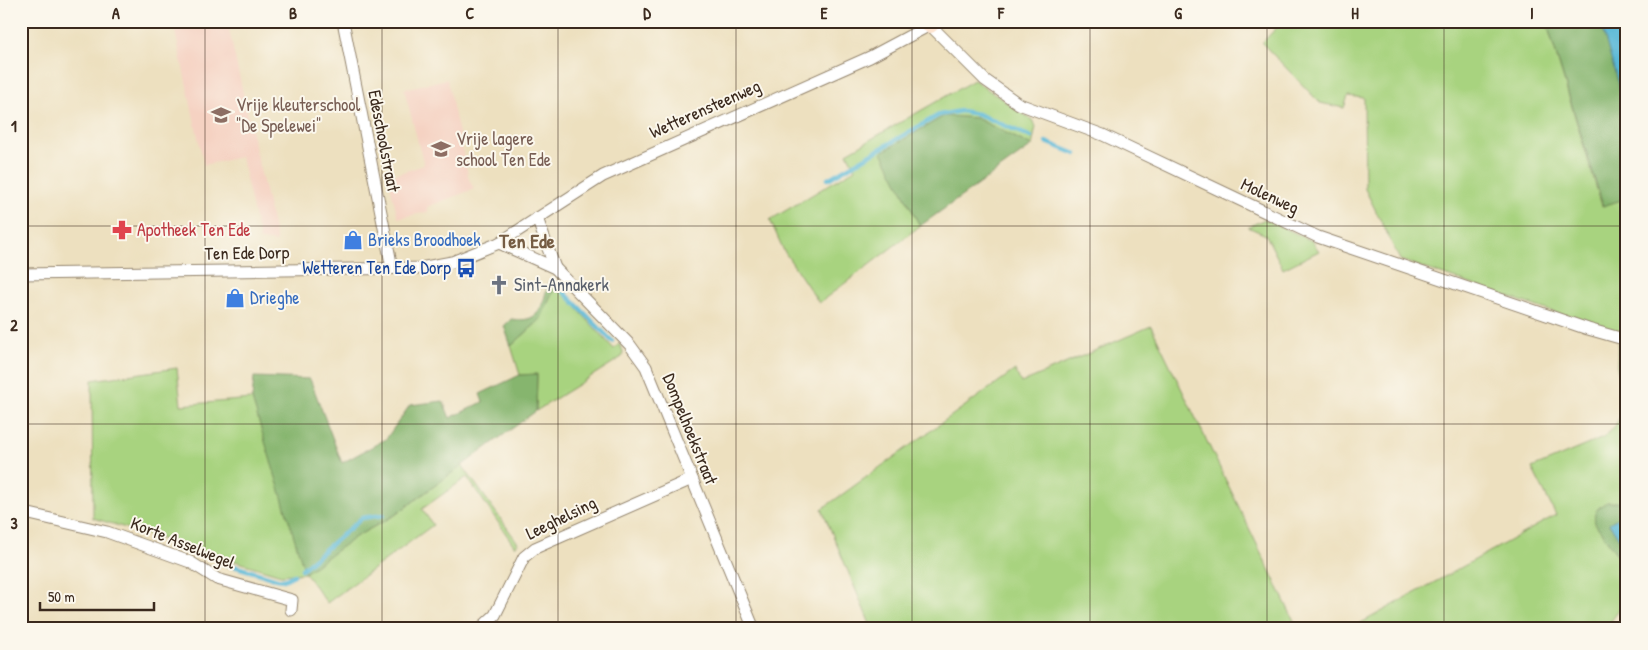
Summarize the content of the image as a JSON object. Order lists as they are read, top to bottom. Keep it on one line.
{"streets":{"street":["Wetterensteenweg","Edeschoolstraat","Molenweg","Ten Ede Dorp","Dompelhoekstraat","Leeghelsing","Korte Asselwegel"]},"crossings":[["Wetterensteenweg","Molenweg"],["Wetterensteenweg","Ten Ede Dorp"],["Wetterensteenweg","Dompelhoekstraat"],["Edeschoolstraat","Ten Ede Dorp"],["Ten Ede Dorp","Dompelhoekstraat"],["Dompelhoekstraat","Leeghelsing"]],"districts":["Ten Ede"],"places":{"school or university":["Vrije kleuterschool \"De Spelewei\"","Vrije lagere school Ten Ede"],"pharmacy":["Apotheek Ten Ede"],"shop":["Brieks Broodhoek","Drieghe"],"bus stop":["Wetteren Ten Ede Dorp"],"church":["Sint-Annakerk"]},"scale_bar":"50 m","grid":{"columns":["A","B","C","D","E","F","G","H","I"],"rows":["1","2","3"]}}
